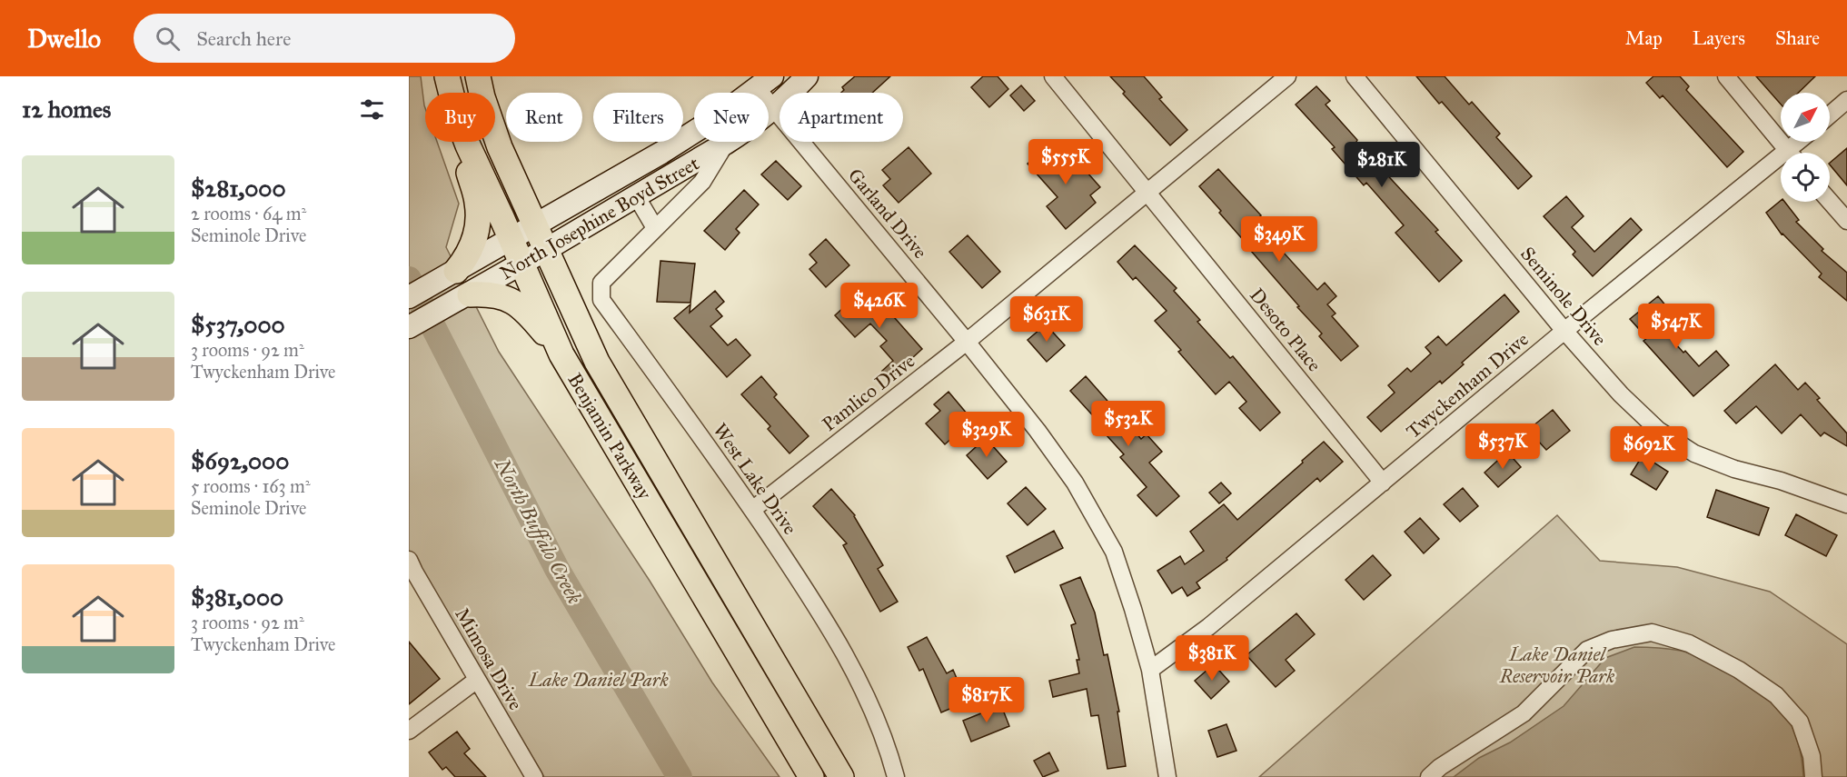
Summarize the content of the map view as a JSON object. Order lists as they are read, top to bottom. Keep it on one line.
{"streets":{"main road":["North Josephine Boyd Street","Benjamin Parkway"],"street":["Garland Drive","Seminole Drive","Desoto Place","Twyckenham Drive","Pamlico Drive","West Lake Drive","Mimosa Drive"]},"crossings":[["Garland Drive","North Josephine Boyd Street"],["Garland Drive","Twyckenham Drive"],["Garland Drive","Pamlico Drive"],["North Josephine Boyd Street","Benjamin Parkway"],["North Josephine Boyd Street","West Lake Drive"],["Seminole Drive","Twyckenham Drive"],["Desoto Place","Twyckenham Drive"],["Desoto Place","Pamlico Drive"],["Pamlico Drive","West Lake Drive"]],"water":["North Buffalo Creek"],"parks":["Lake Daniel Reservoir Park","Lake Daniel Park"],"north":"top right","page":{"header":"Dwello","search":"Search here","nav":["Map","Layers","Share"],"heading":"12 homes","chip":["Buy","Rent","Filters","New","Apartment"],"price":["$555K","$281K","$349K","$426K","$631K","$547K","$532K","$329K","$537K","$692K","$381K","$817K"],"list":[{"name":"$281,000","note":"2 rooms · 64 m² · Seminole Drive"},{"name":"$537,000","note":"3 rooms · 92 m² · Twyckenham Drive"},{"name":"$692,000","note":"5 rooms · 163 m² · Seminole Drive"},{"name":"$381,000","note":"3 rooms · 92 m² · Twyckenham Drive"}]}}
